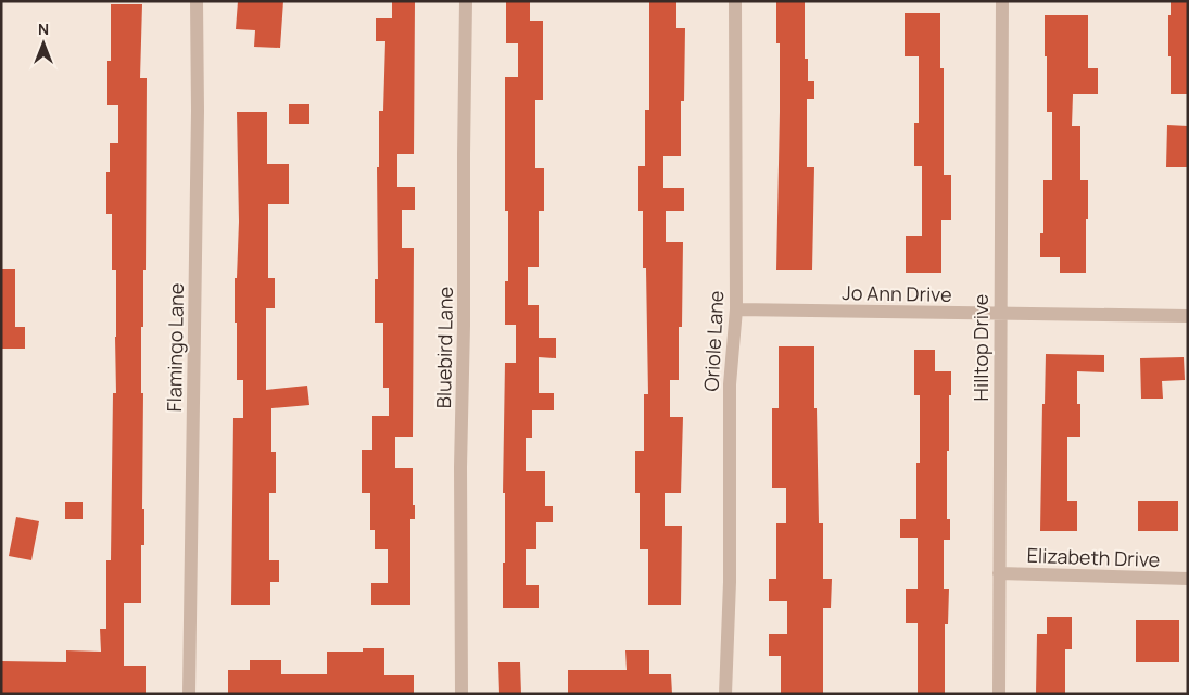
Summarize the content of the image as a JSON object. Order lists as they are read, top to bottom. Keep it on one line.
{"streets":{"street":["Jo Ann Drive","Oriole Lane","Flamingo Lane","Bluebird Lane","Hilltop Drive","Elizabeth Drive"]},"crossings":[["Jo Ann Drive","Oriole Lane"],["Jo Ann Drive","Hilltop Drive"],["Hilltop Drive","Elizabeth Drive"]],"north":"top"}
